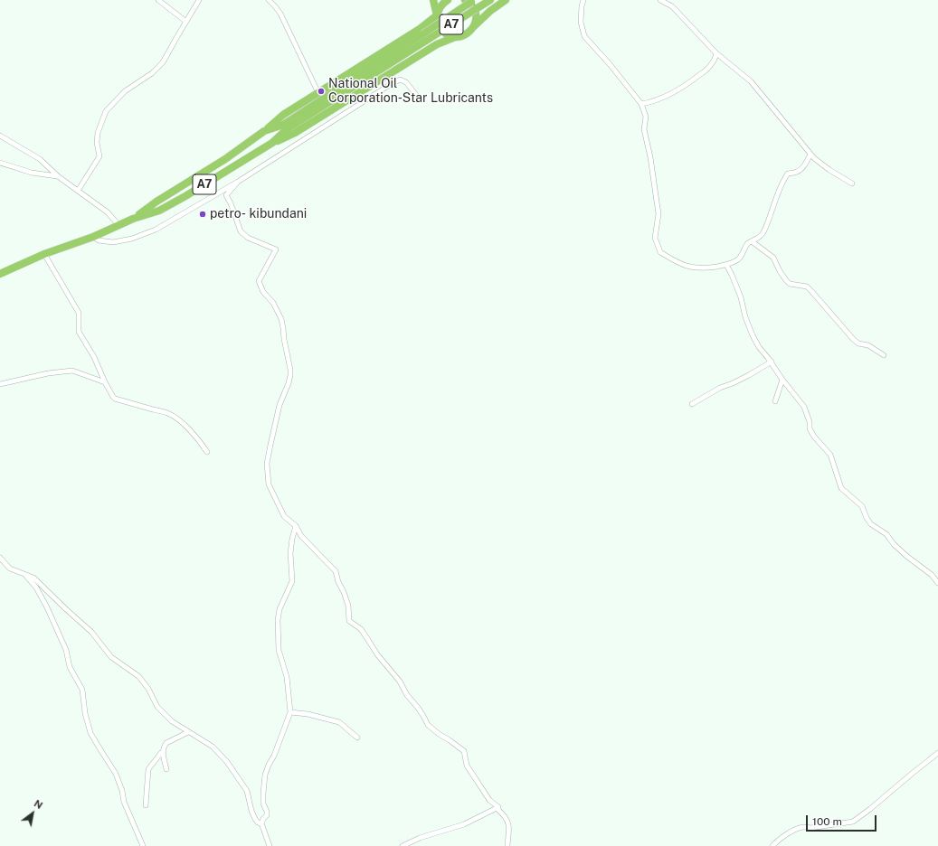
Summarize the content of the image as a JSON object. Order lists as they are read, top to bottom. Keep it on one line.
{"streets":{"highway":["A7"]},"places":["National Oil Corporation-Star Lubricants","petro- kibundani"],"scale_bar":"100 m","north":"top right"}
